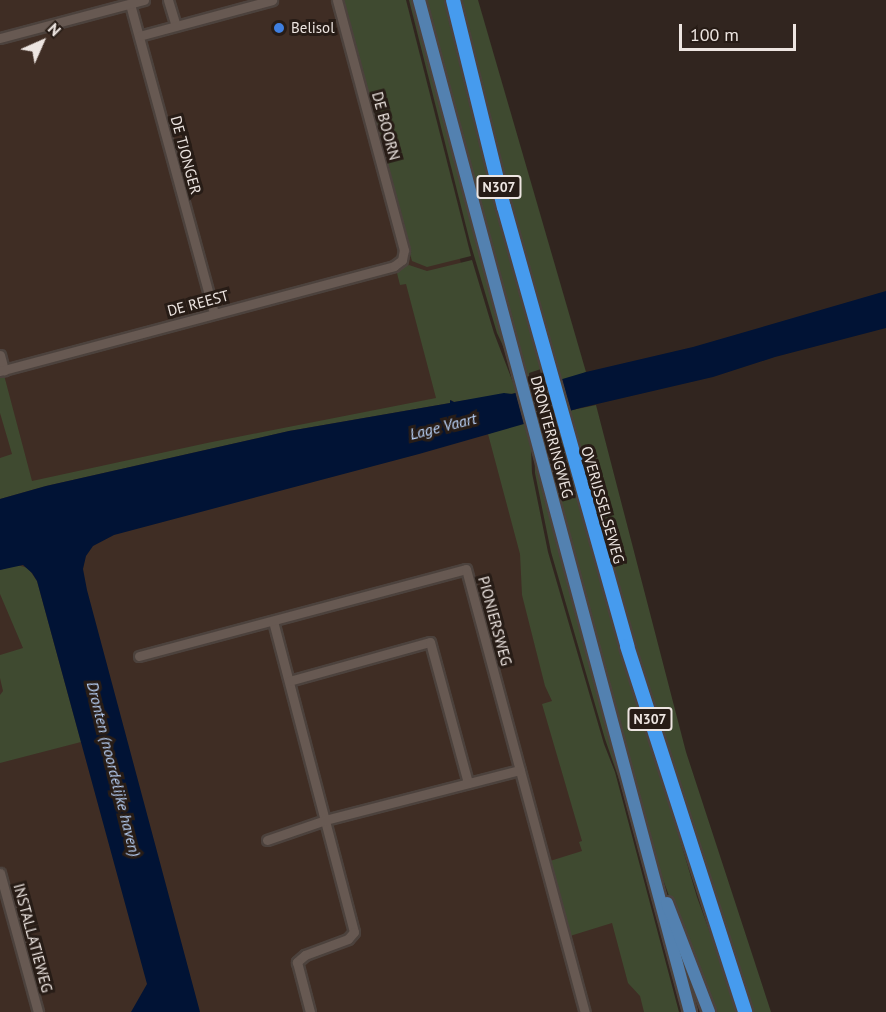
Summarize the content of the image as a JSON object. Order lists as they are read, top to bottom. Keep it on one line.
{"streets":{"highway":["N307","OVERIJSSELSEWEG"],"main road":["DRONTERRINGWEG"],"street":["DE BOORN","DE TJONGER","DE REEST","PIONIERSWEG","INSTALLATIEWEG"]},"crossings":[["DE BOORN","DE REEST"],["DE TJONGER","DE REEST"]],"water":["Lage Vaart","Dronten (noordelijke haven)"],"places":["Belisol"],"scale_bar":"100 m","north":"top right"}
